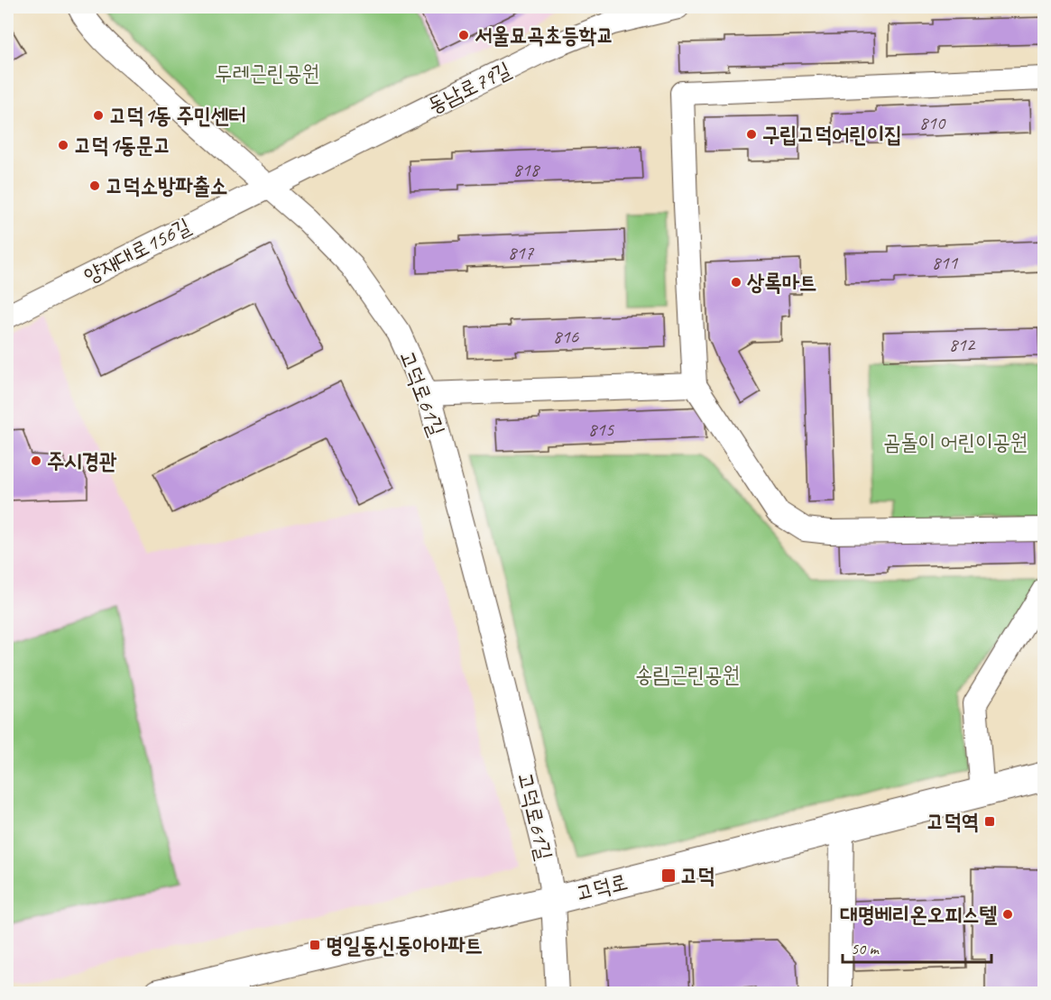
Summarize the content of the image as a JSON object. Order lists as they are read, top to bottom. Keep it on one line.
{"streets":{"main road":["고덕로"],"street":["동남로79길","양재대로156길","고덕로61길"]},"crossings":[["동남로79길","양재대로156길"],["동남로79길","고덕로61길"],["양재대로156길","고덕로61길"],["고덕로61길","고덕로"]],"parks":["두레근린공원","곰돌이 어린이공원","송림근린공원"],"places":{"other":["서울묘곡초등학교","고덕1동 주민센터","구립고덕어린이집","고덕1동문고","고덕소방파출소","상록마트","주시경관","대명베리온오피스텔"],"transit":["고덕역","고덕","명일동신동아아파트"]},"house_numbers":["810","818","817","811","816","812","815"],"scale_bar":"50 m"}
